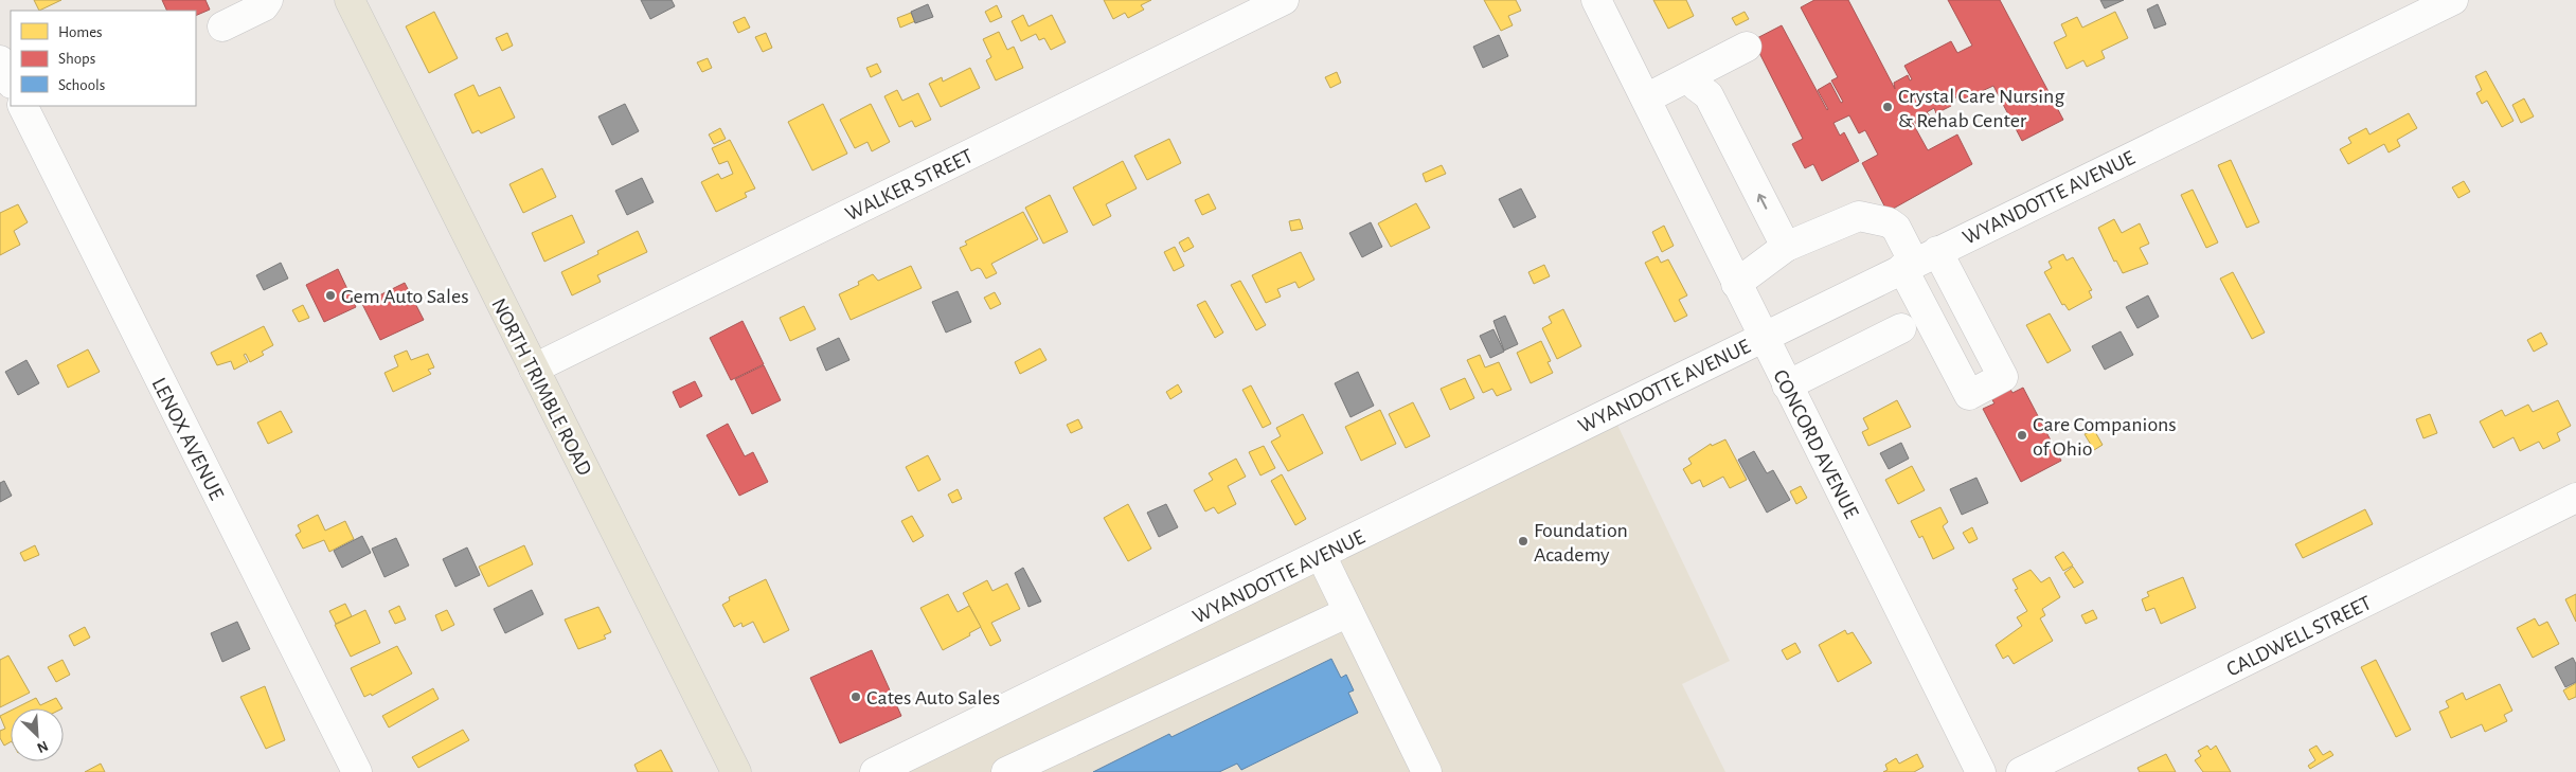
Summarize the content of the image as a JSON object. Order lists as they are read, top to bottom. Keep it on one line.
{"streets":{"main road":["NORTH TRIMBLE ROAD"],"street":["WALKER STREET","WYANDOTTE AVENUE","LENOX AVENUE","CONCORD AVENUE","CALDWELL STREET"]},"crossings":[["WALKER STREET","NORTH TRIMBLE ROAD"],["WYANDOTTE AVENUE","CONCORD AVENUE"]],"places":["Crystal Care Nursing & Rehab Center","Gem Auto Sales","Care Companions of Ohio","Foundation Academy","Cates Auto Sales"],"legend":["Homes","Shops","Schools"],"north":"bottom right"}
